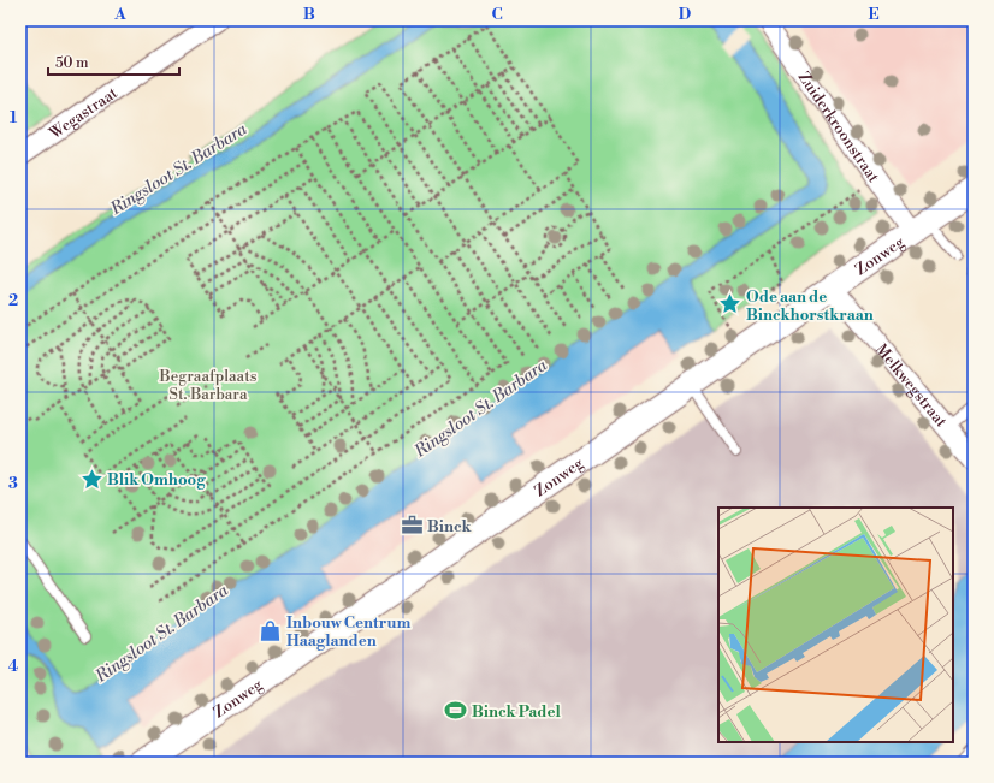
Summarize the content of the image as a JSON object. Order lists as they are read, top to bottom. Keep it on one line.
{"streets":{"street":["Wegastraat","Zuiderkroonstraat","Zonweg","Melkwegstraat"]},"crossings":[["Zuiderkroonstraat","Zonweg"],["Zonweg","Melkwegstraat"]],"water":["Ringsloot St. Barbara"],"parks":["Begraafplaats St. Barbara"],"places":{"place":["Ode aan de Binckhorstkraan","Blik Omhoog"],"office":["Binck"],"shop":["Inbouw Centrum Haaglanden"],"sports":["Binck Padel"]},"scale_bar":"50 m","grid":{"columns":["A","B","C","D","E"],"rows":["1","2","3","4"]}}
